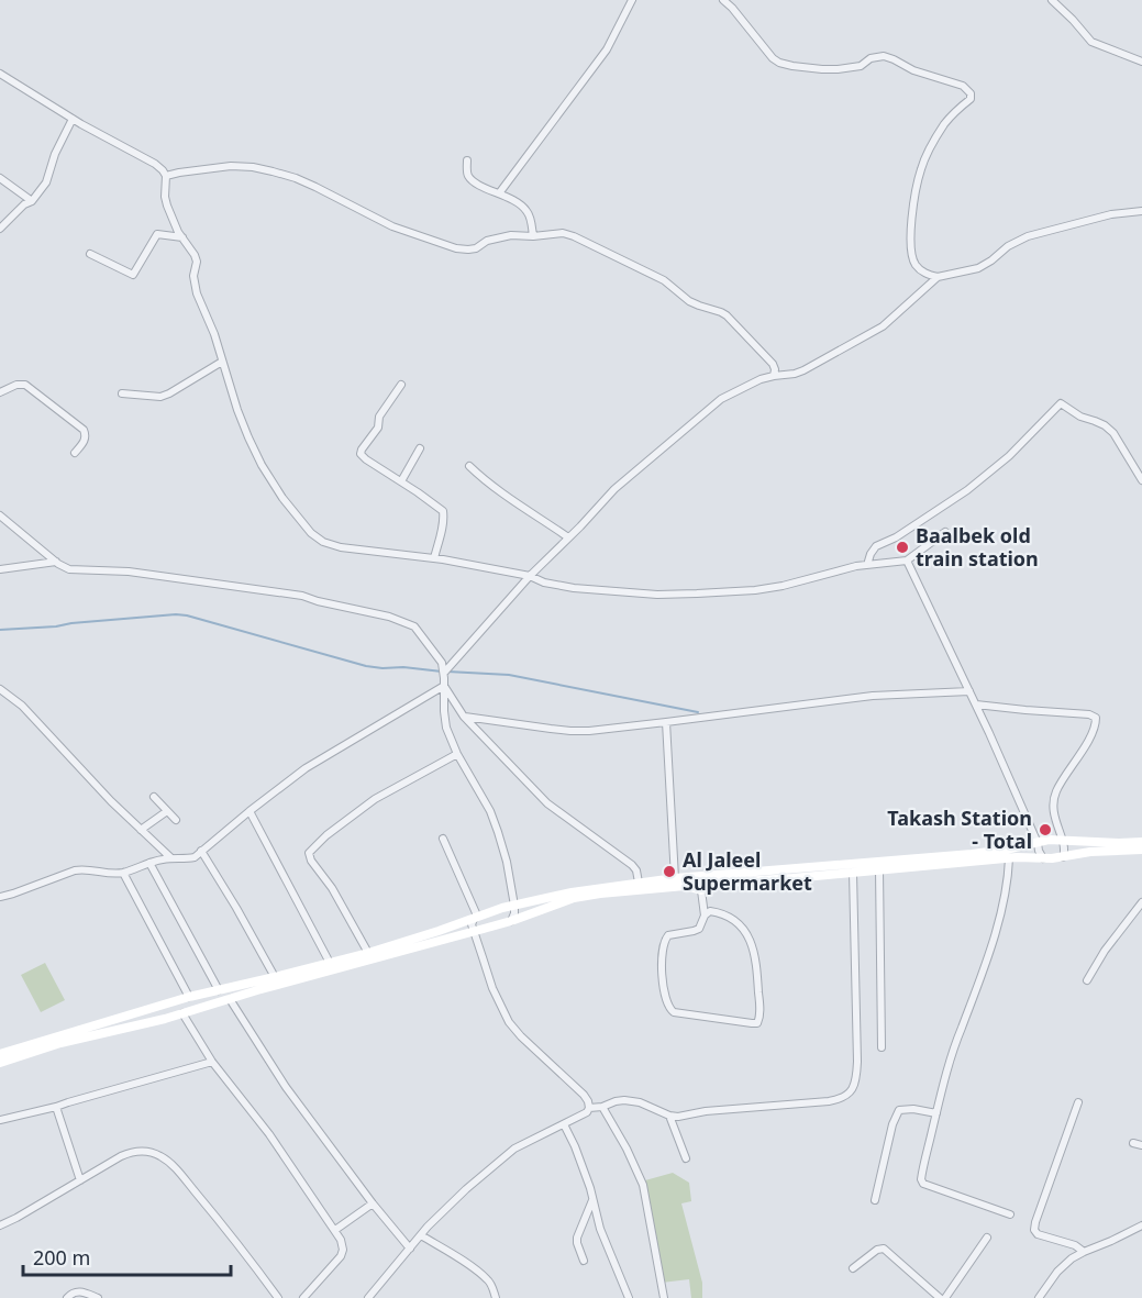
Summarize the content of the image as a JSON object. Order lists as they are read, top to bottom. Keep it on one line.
{"places":["Baalbek old train station","Takash Station - Total","Al Jaleel Supermarket"],"scale_bar":"200 m"}
